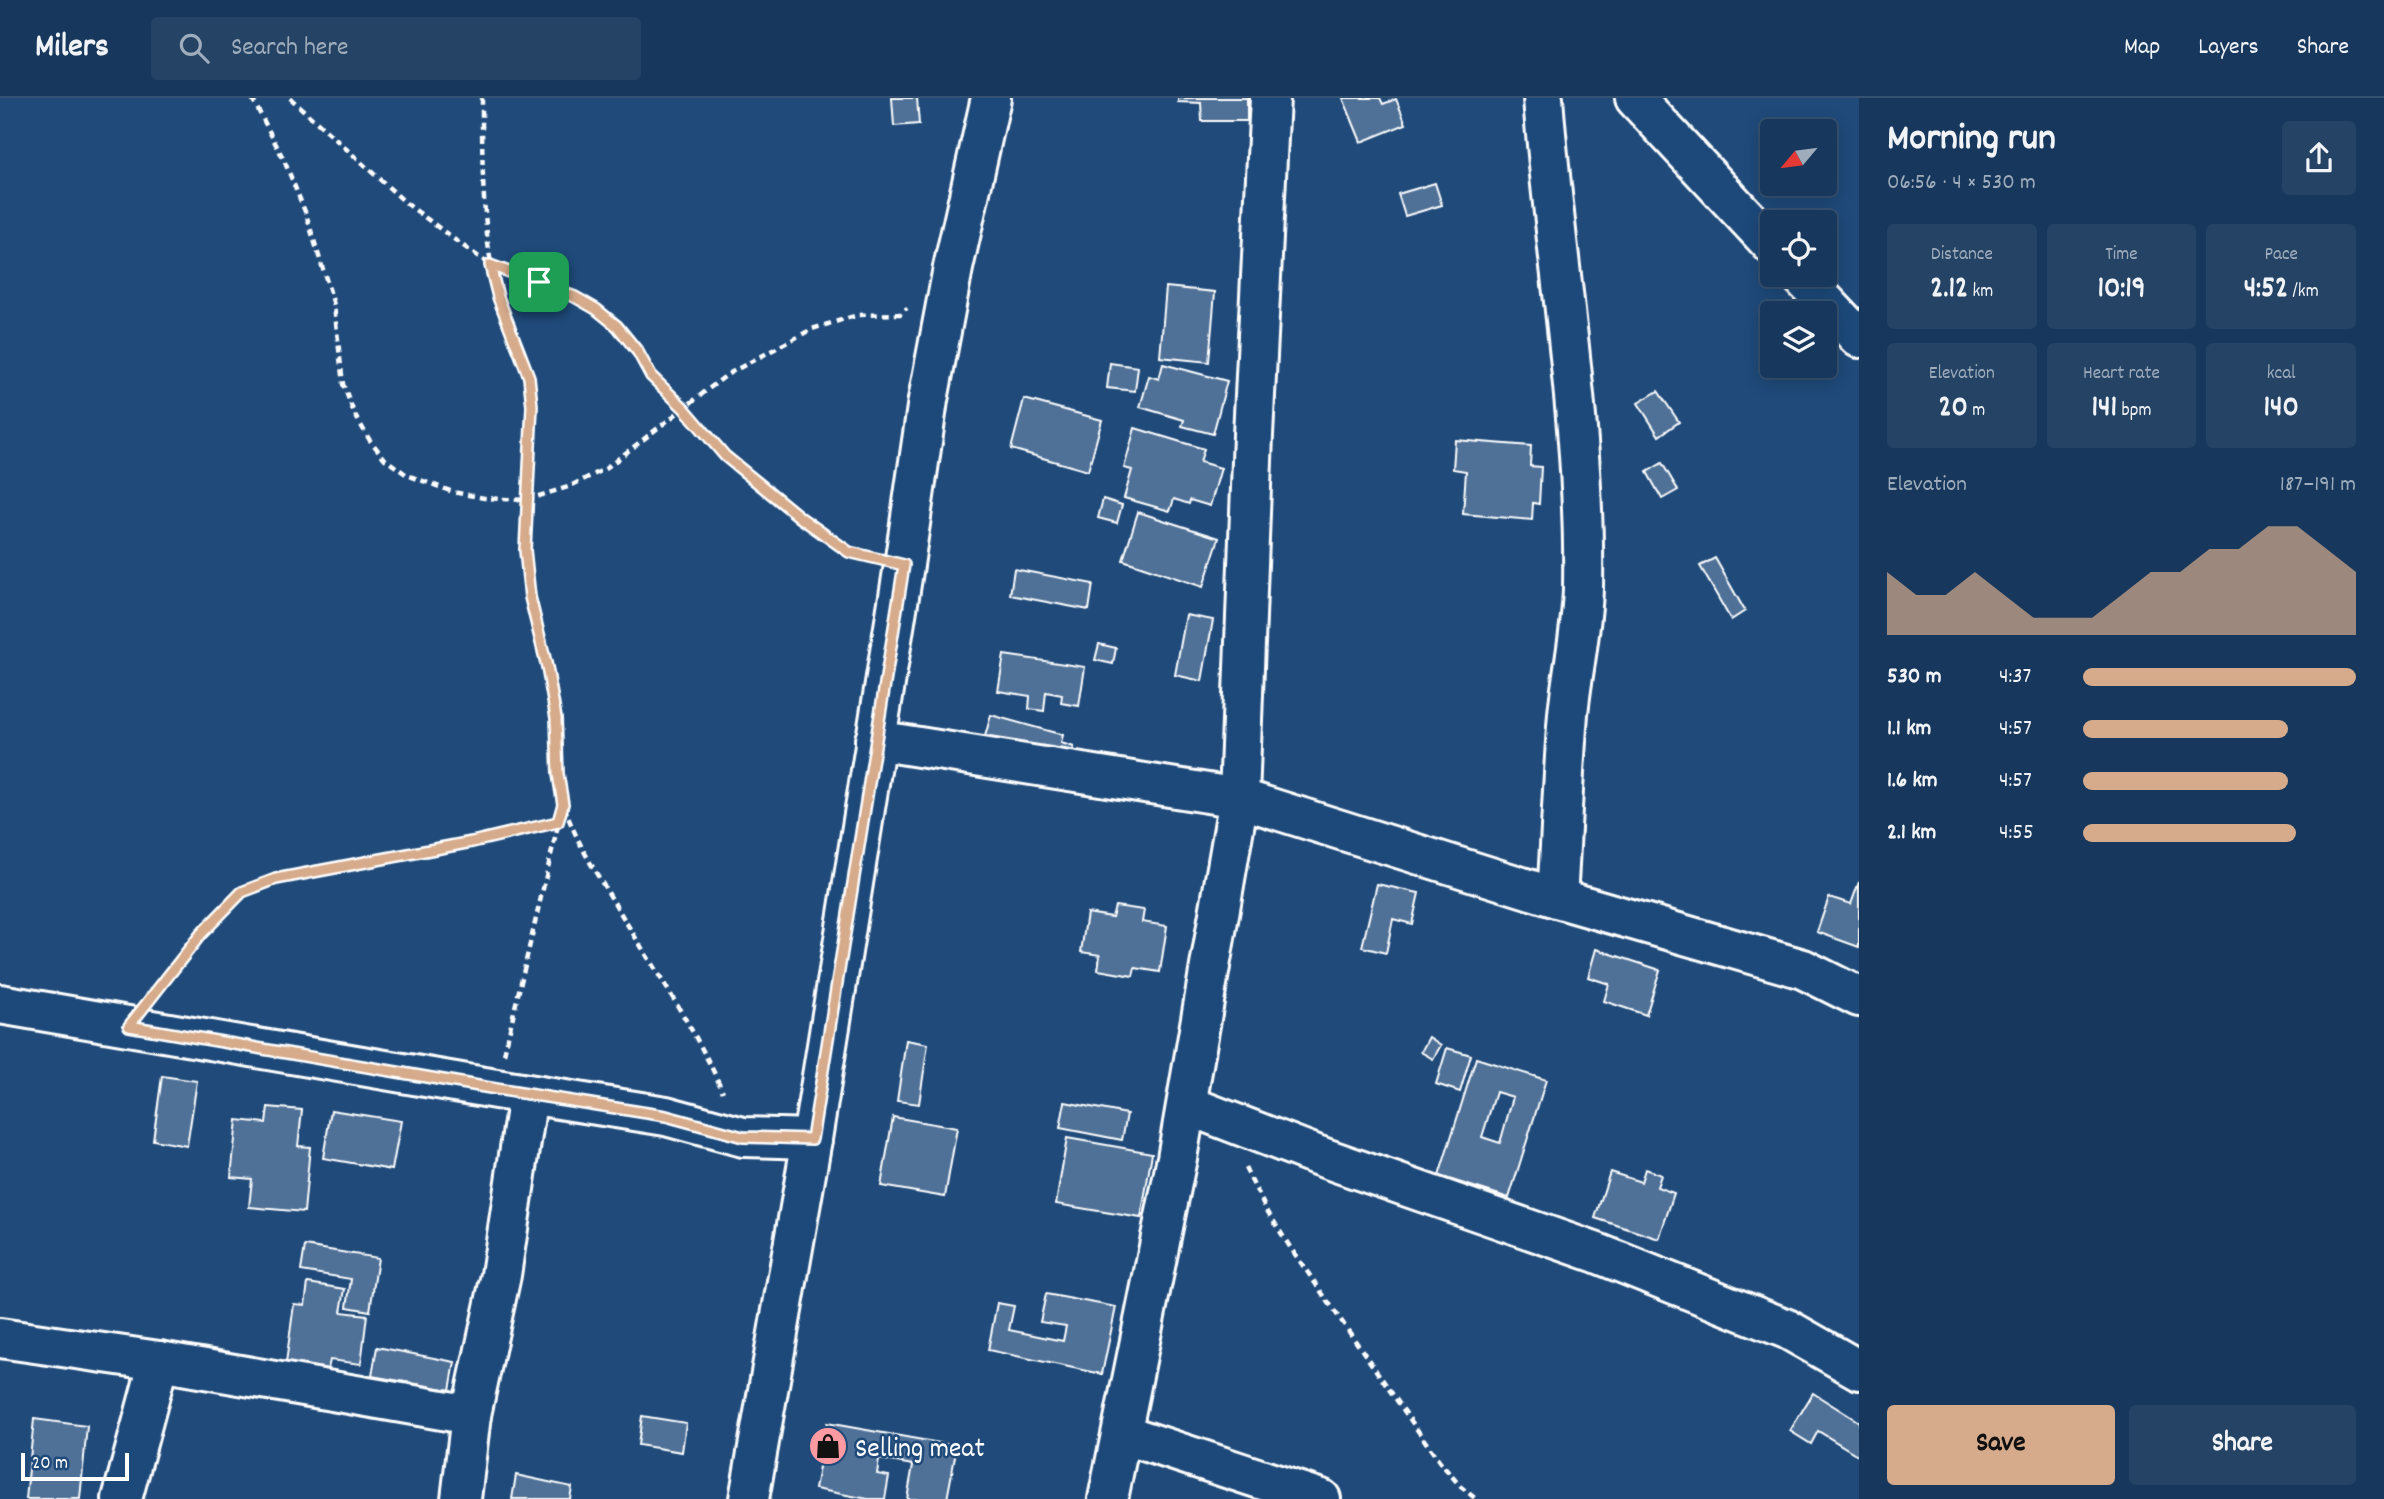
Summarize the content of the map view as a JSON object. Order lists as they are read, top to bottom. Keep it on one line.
{"places":{"shop":["Selling meat"]},"scale_bar":"20 m","north":"bottom left","page":{"header":"Milers","search":"Search here","nav":["Map","Layers","Share"],"heading":["Morning run","06:56 · 4 × 530 m"],"stats":[["Distance","2.12 km"],["Time","10:19"],["Pace","4:52 /km"],["Elevation","20 m"],["Heart rate","141 bpm"],["kcal","140"]],"chart":["Elevation","187–191 m"],"list":[{"name":"530 m","note":"4:37"},{"name":"1.1 km","note":"4:57"},{"name":"1.6 km","note":"4:57"},{"name":"2.1 km","note":"4:55"}],"buttons":["Save","Share"],"scale":"20 m"}}
